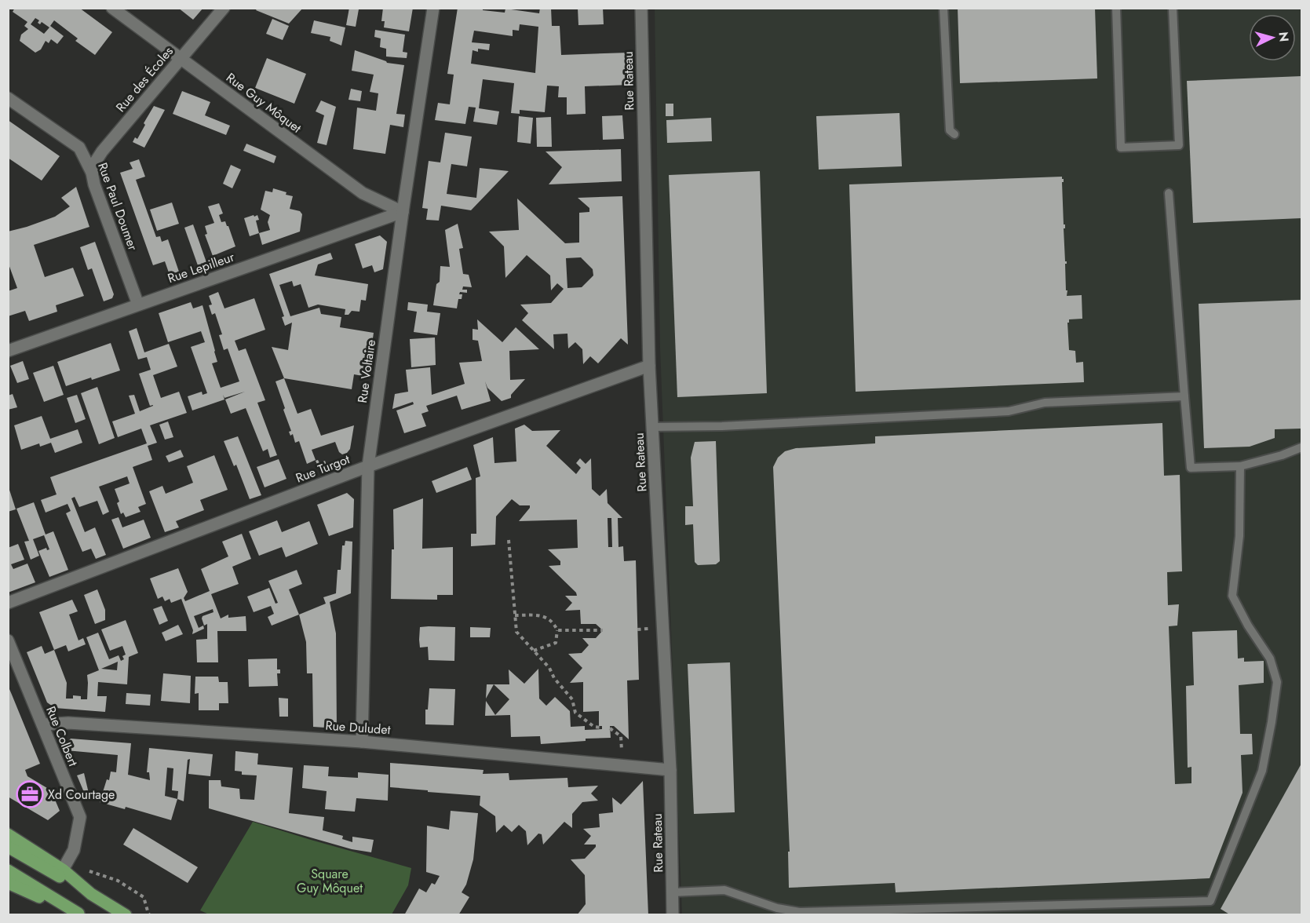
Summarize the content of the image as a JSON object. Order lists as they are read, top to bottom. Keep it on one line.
{"streets":{"street":["Rue des Écoles","Rue Rateau","Rue Guy Môquet","Rue Paul Doumer","Rue Lepilleur","Rue Voltaire","Rue Turgot","Rue Duludet","Rue Colbert"]},"crossings":[["Rue des Écoles","Rue Guy Môquet"],["Rue des Écoles","Rue Paul Doumer"],["Rue Rateau","Rue Turgot"],["Rue Rateau","Rue Duludet"],["Rue Guy Môquet","Rue Lepilleur"],["Rue Guy Môquet","Rue Voltaire"],["Rue Paul Doumer","Rue Lepilleur"],["Rue Lepilleur","Rue Voltaire"],["Rue Voltaire","Rue Turgot"],["Rue Voltaire","Rue Duludet"],["Rue Duludet","Rue Colbert"]],"parks":["Square Guy Môquet"],"places":{"office":["Xd Courtage"]},"north":"right"}
